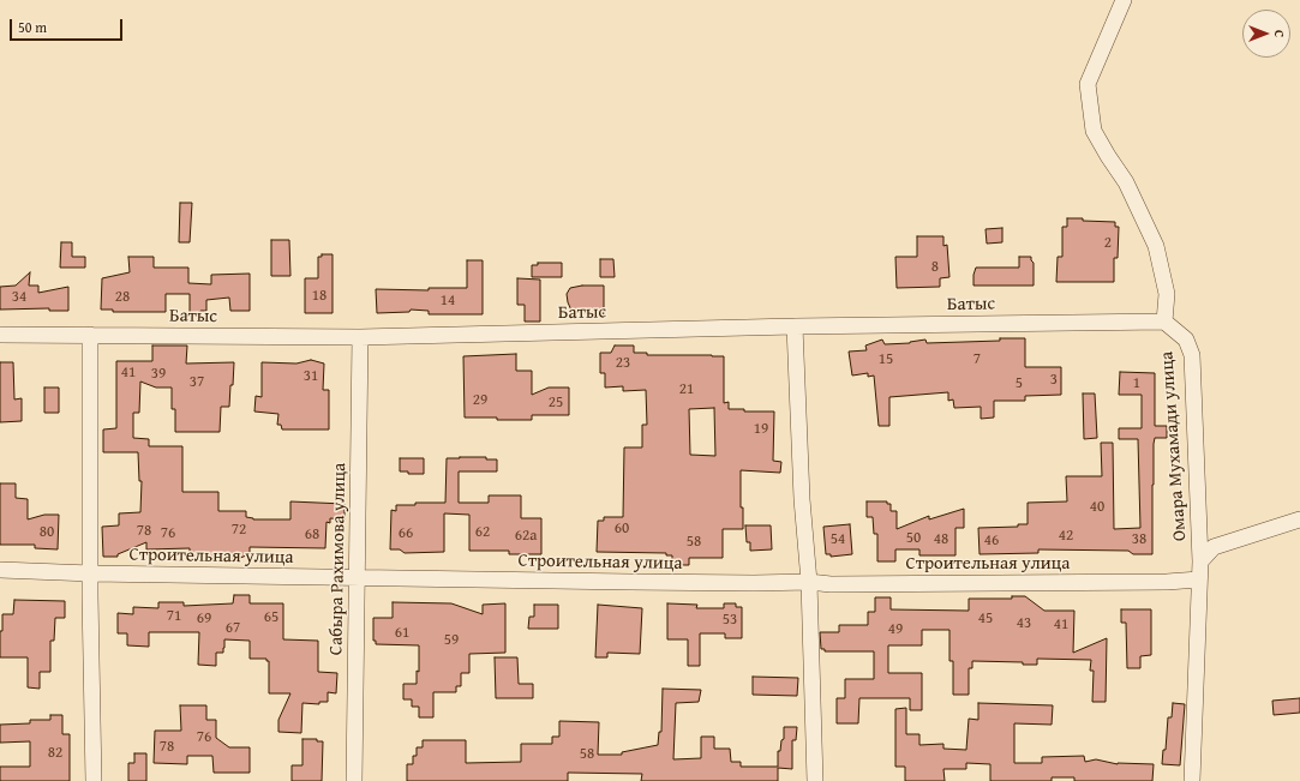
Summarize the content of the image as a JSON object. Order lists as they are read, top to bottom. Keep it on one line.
{"streets":{"street":["Батыс","Омара Мухамади улица","Строительная улица","Сабыра Рахимова улица"]},"crossings":[["Батыс","Омара Мухамади улица"],["Батыс","Сабыра Рахимова улица"],["Омара Мухамади улица","Строительная улица"],["Строительная улица","Сабыра Рахимова улица"]],"house_numbers":["2","8","18","34","28","14","15","7","23","41","39","31","3","37","5","1","21","29","25","19","40","60","72","78","80","62","76","66","68","62а","42","50","54","48","38","46","58","71","65","69","45","53","43","41","67","49","61","59","76","78","82","58"],"scale_bar":"50 m","north":"right"}
